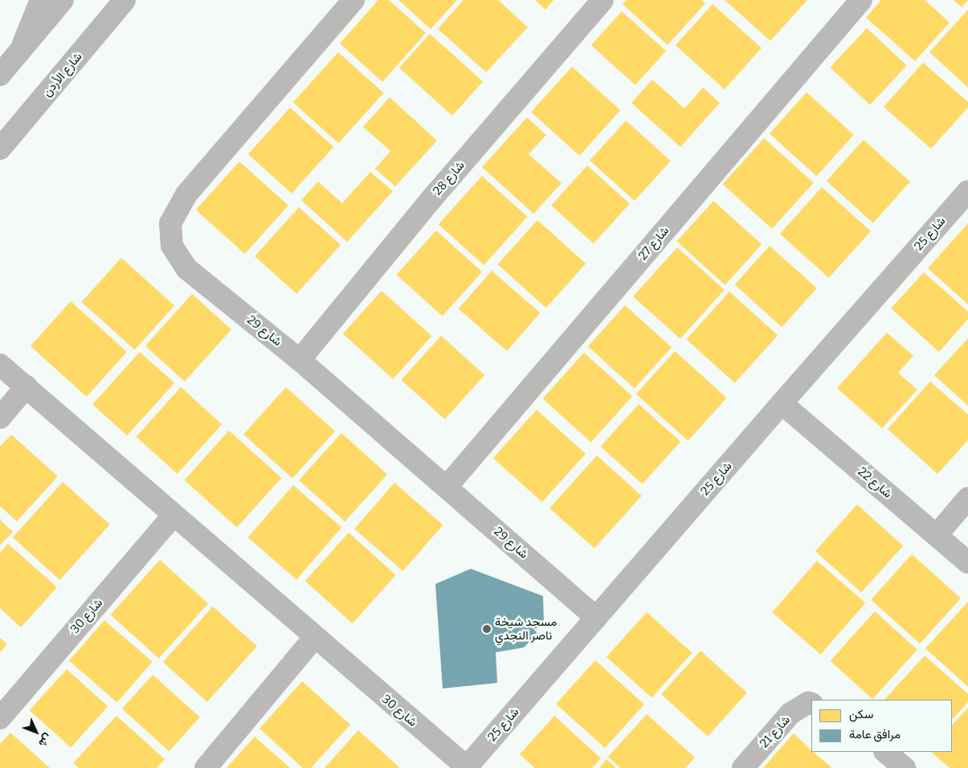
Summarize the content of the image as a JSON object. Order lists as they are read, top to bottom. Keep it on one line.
{"streets":{"main road":["شارع الأردن"],"street":["شارع 28","شارع 25","شارع 27","شارع 29","شارع 22","شارع 30","شارع 21"]},"crossings":[["شارع 28","شارع 29"],["شارع 25","شارع 29"],["شارع 25","شارع 22"],["شارع 25","شارع 30"],["شارع 27","شارع 29"]],"places":["مسجد شيخة ناصر النجدي"],"legend":["سكن","مرافق عامة"],"north":"bottom right"}
